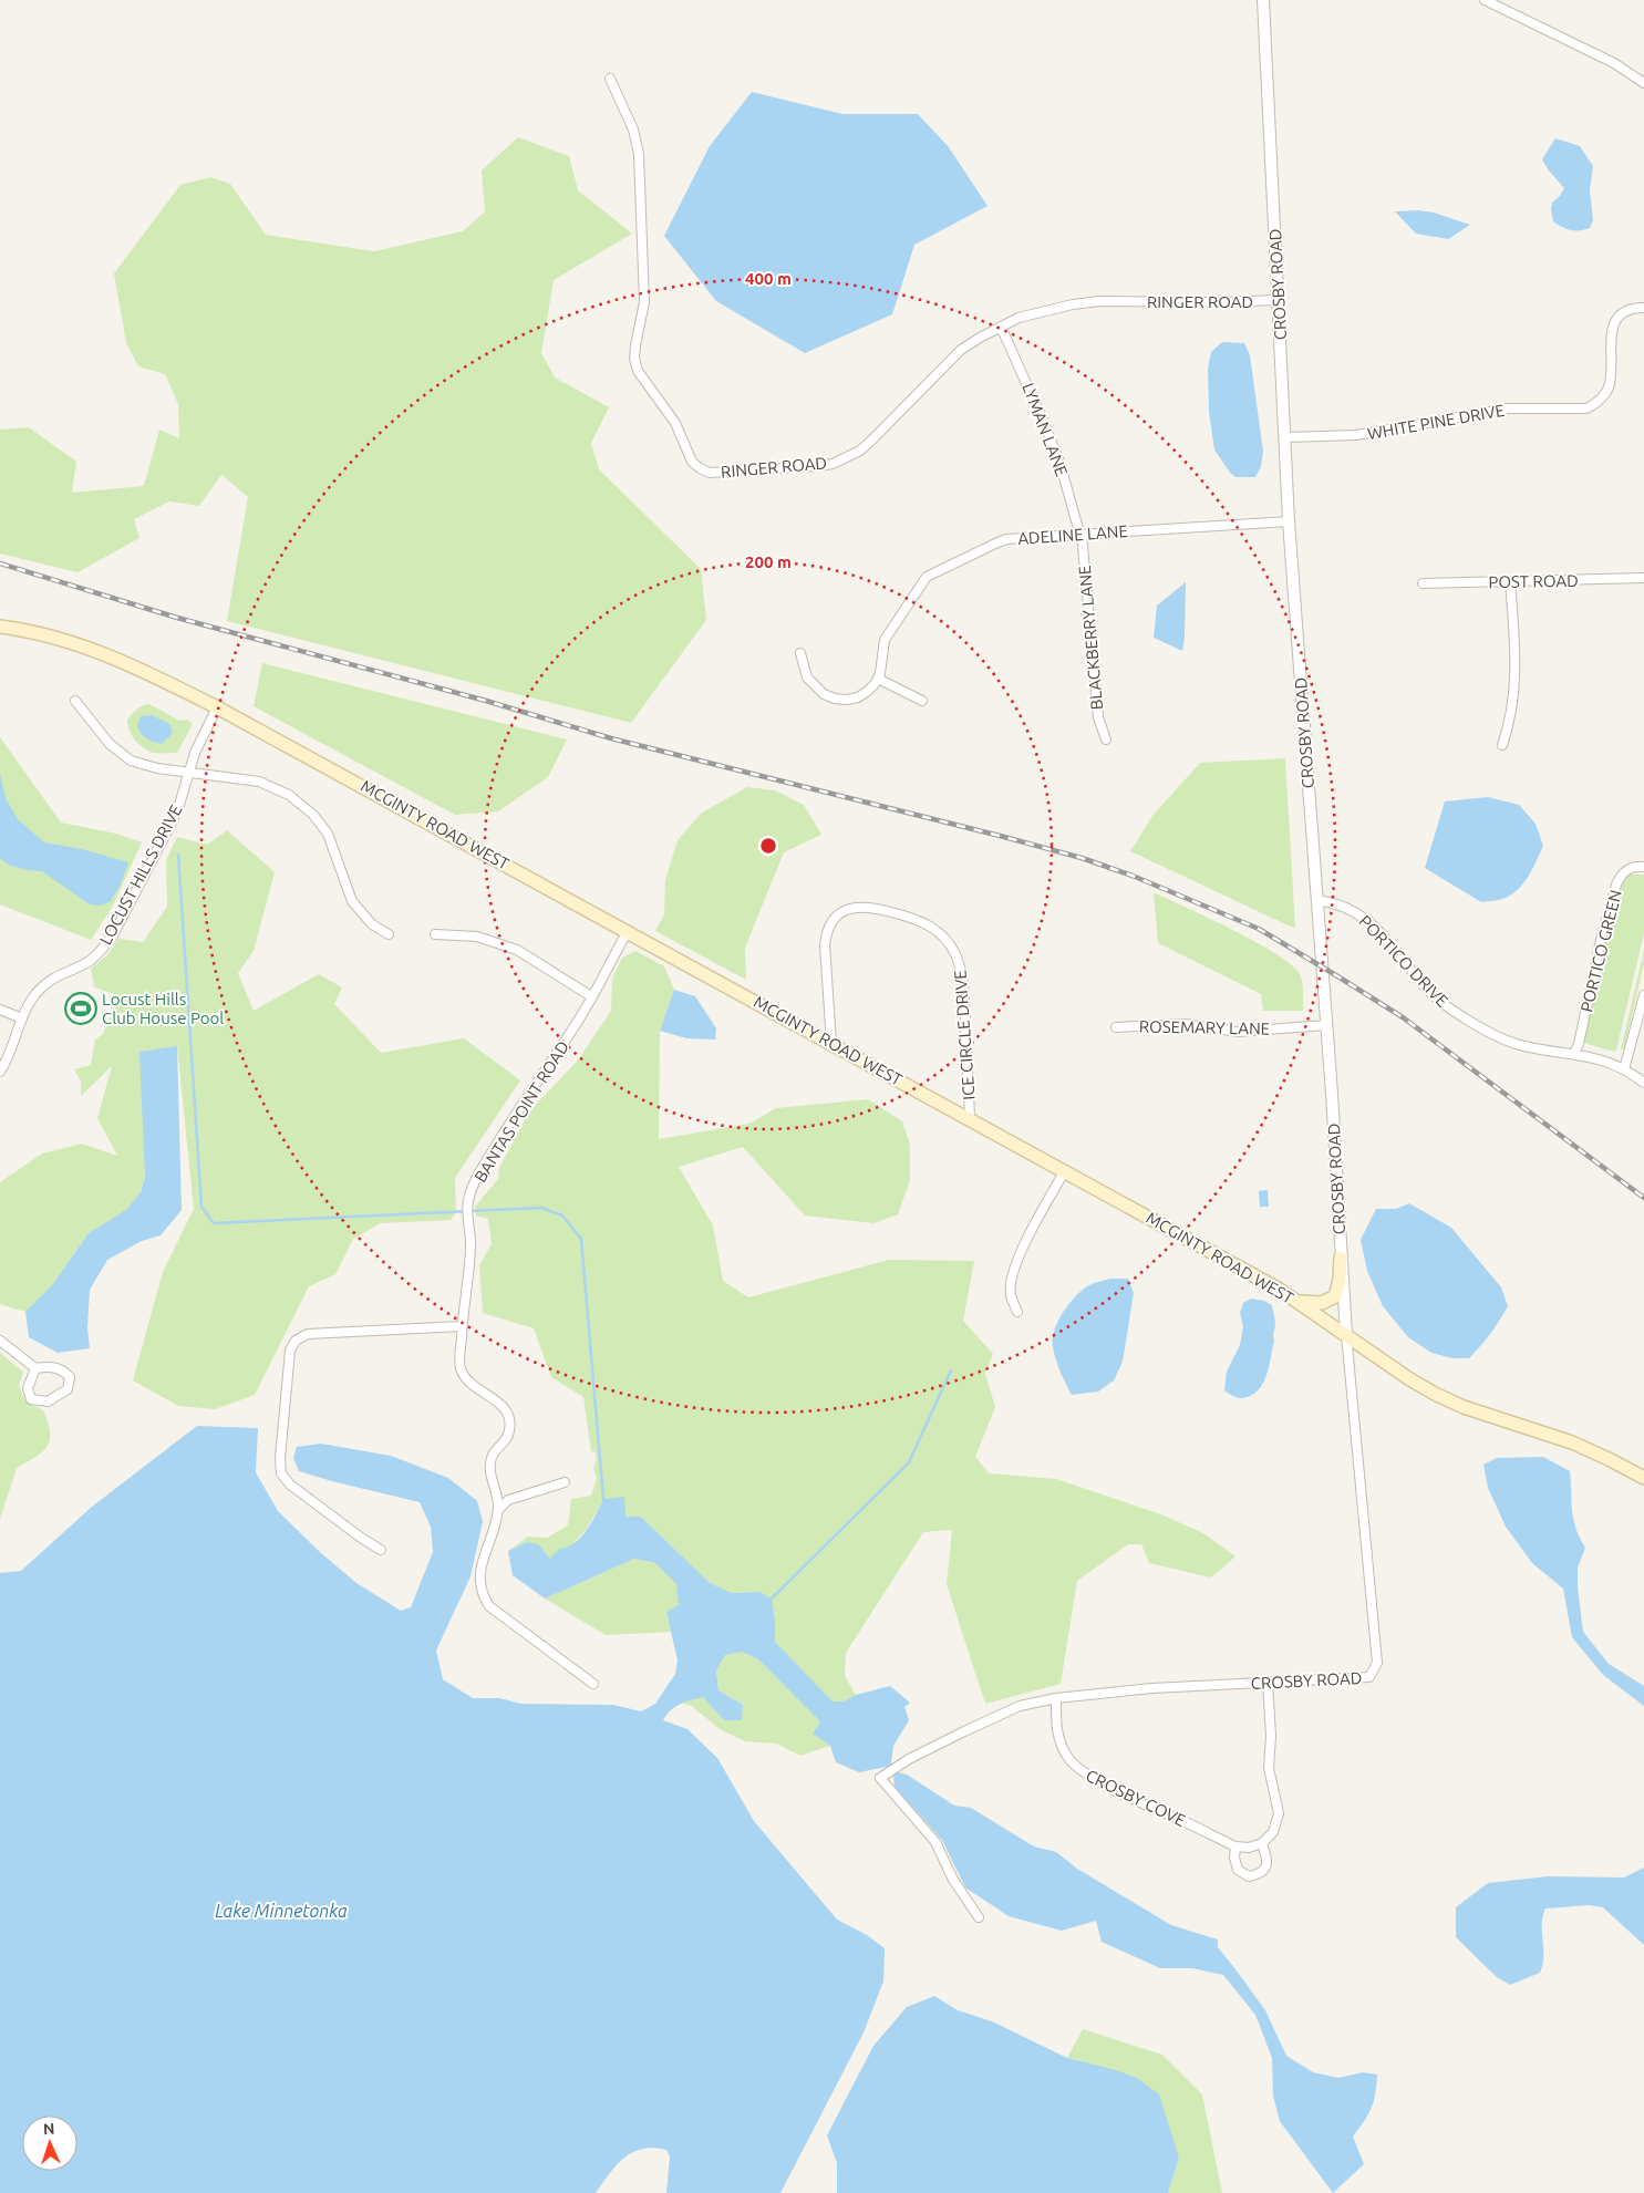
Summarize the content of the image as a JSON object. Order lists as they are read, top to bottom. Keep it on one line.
{"streets":{"main road":["MCGINTY ROAD WEST"],"street":["CROSBY ROAD","RINGER ROAD","WHITE PINE DRIVE","LYMAN LANE","ADELINE LANE","POST ROAD","BLACKBERRY LANE","LOCUST HILLS DRIVE","PORTICO GREEN","PORTICO DRIVE","ROSEMARY LANE","ICE CIRCLE DRIVE","BANTAS POINT ROAD","CROSBY COVE"]},"crossings":[["CROSBY ROAD","RINGER ROAD"],["CROSBY ROAD","WHITE PINE DRIVE"],["CROSBY ROAD","ADELINE LANE"],["CROSBY ROAD","MCGINTY ROAD WEST"],["CROSBY ROAD","PORTICO DRIVE"],["CROSBY ROAD","ROSEMARY LANE"],["CROSBY ROAD","CROSBY COVE"],["RINGER ROAD","LYMAN LANE"],["LYMAN LANE","ADELINE LANE"],["LYMAN LANE","BLACKBERRY LANE"],["ADELINE LANE","BLACKBERRY LANE"],["MCGINTY ROAD WEST","LOCUST HILLS DRIVE"],["MCGINTY ROAD WEST","ICE CIRCLE DRIVE"],["MCGINTY ROAD WEST","BANTAS POINT ROAD"],["PORTICO GREEN","PORTICO DRIVE"]],"water":["Lake Minnetonka"],"places":{"sports":["Locust Hills Club House Pool"]},"north":"top","rings":["400 m","200 m"]}
